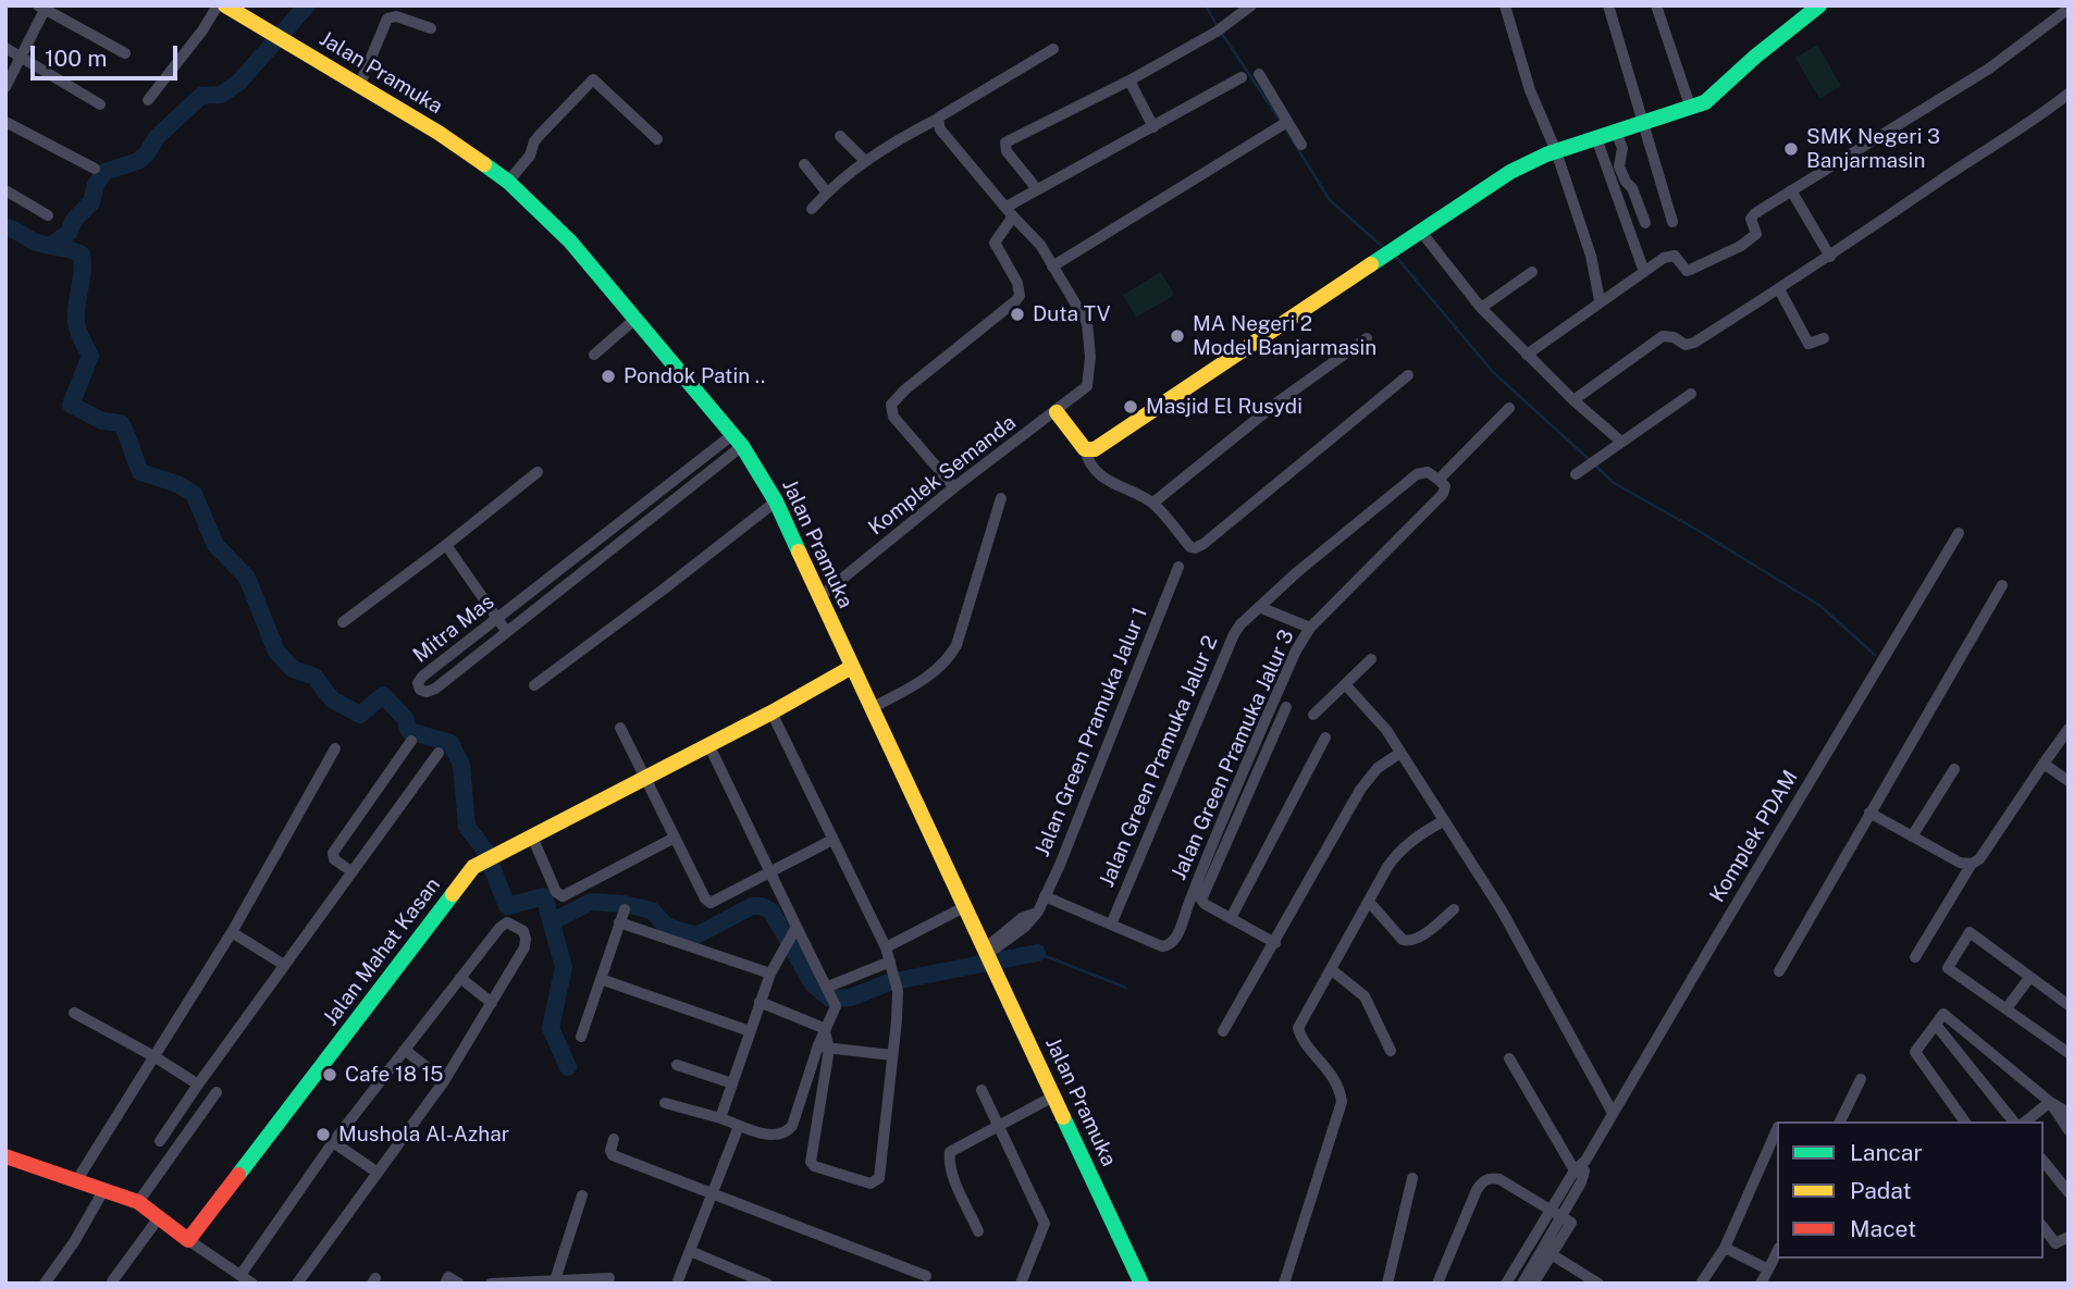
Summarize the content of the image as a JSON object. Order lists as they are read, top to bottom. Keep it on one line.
{"streets":{"street":["Jalan Pramuka","Komplek Semanda","Mitra Mas","Jalan Green Pramuka Jalur 1","Jalan Green Pramuka Jalur 3","Jalan Green Pramuka Jalur 2","Komplek PDAM","Jalan Mahat Kasan"]},"crossings":[["Jalan Pramuka","Komplek Semanda"],["Jalan Pramuka","Mitra Mas"],["Jalan Pramuka","Jalan Green Pramuka Jalur 1"],["Jalan Pramuka","Jalan Mahat Kasan"],["Jalan Green Pramuka Jalur 3","Jalan Green Pramuka Jalur 2"]],"places":["SMK Negeri 3 Banjarmasin","Duta TV","MA Negeri 2 Model Banjarmasin","Pondok Patin ..","Masjid El Rusydi","Cafe 18 15","Mushola Al-Azhar"],"legend":["Lancar","Padat","Macet"],"scale_bar":"100 m"}
